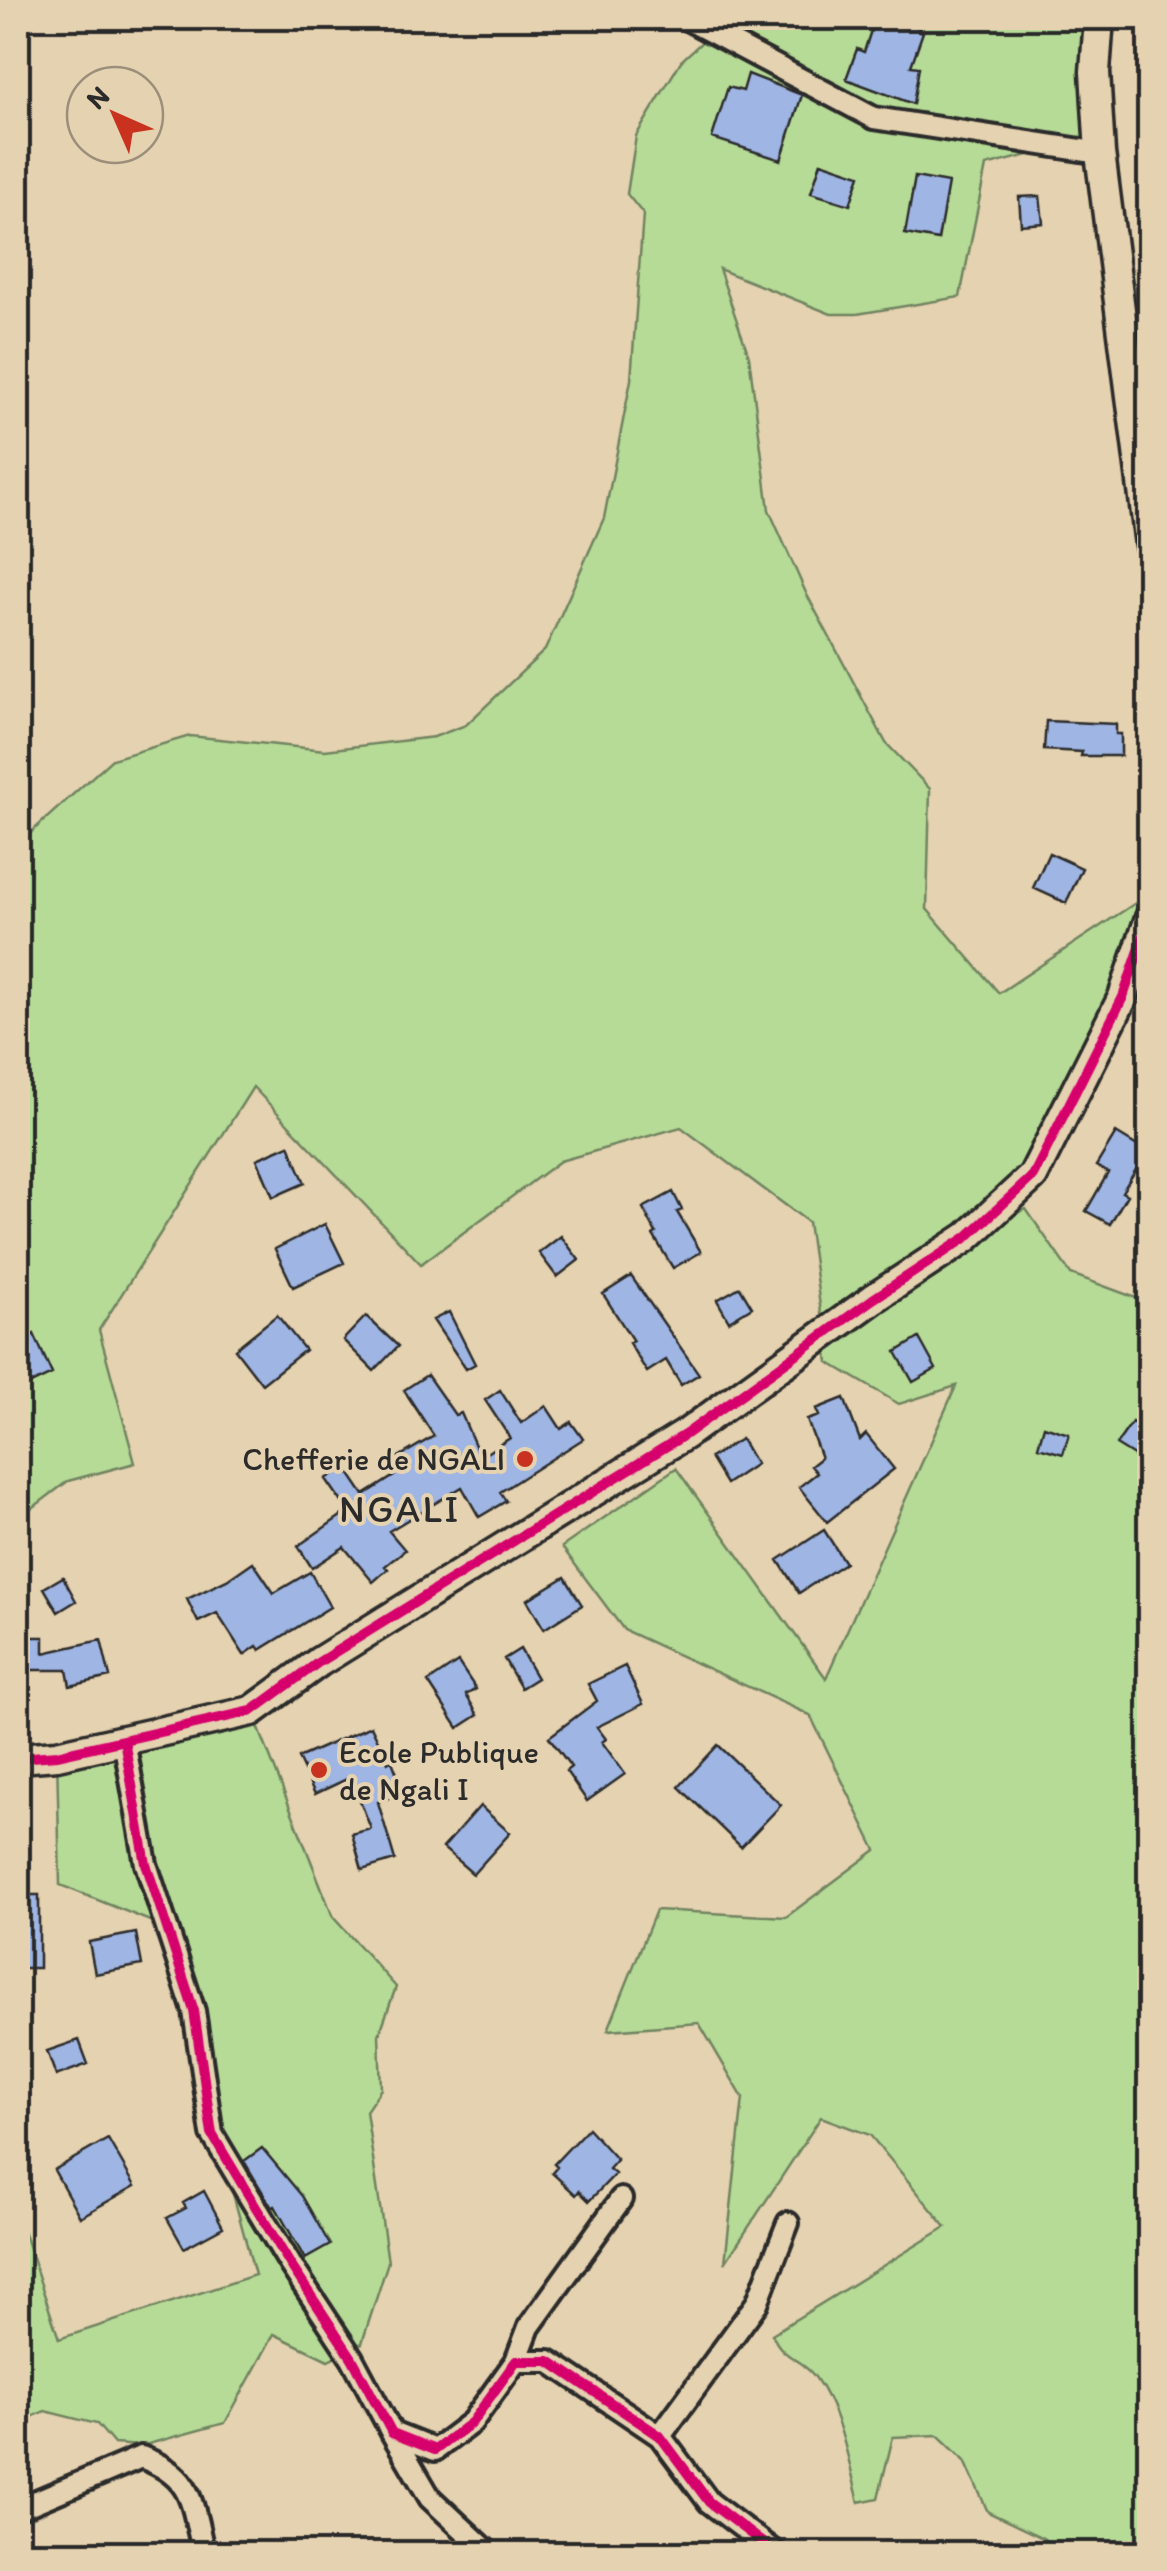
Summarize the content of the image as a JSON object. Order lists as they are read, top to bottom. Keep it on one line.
{"districts":["NGALI"],"places":["Chefferie de NGALI","Ecole Publique de Ngali I"],"north":"top left"}
